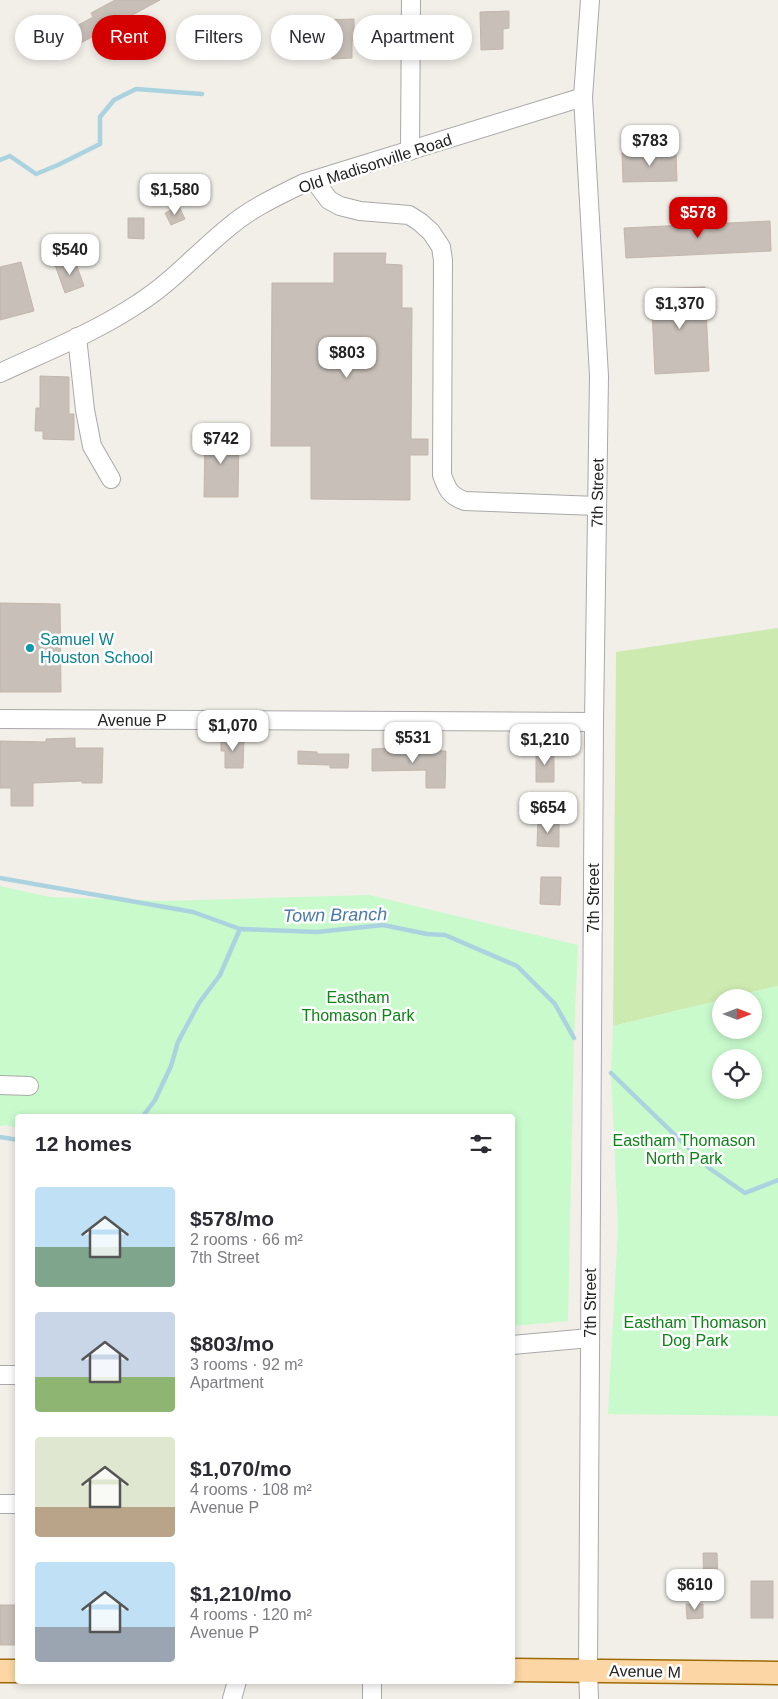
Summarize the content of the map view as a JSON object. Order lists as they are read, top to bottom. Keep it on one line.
{"streets":{"main road":["Avenue M"],"street":["Old Madisonville Road","7th Street","Avenue P"]},"crossings":[["Old Madisonville Road","7th Street"],["7th Street","Avenue P"],["7th Street","Avenue M"]],"water":["Town Branch"],"parks":["Eastham Thomason Park","Eastham Thomason North Park","Eastham Thomason Dog Park"],"places":["Samuel W Houston School"],"north":"right","page":{"chip":["Buy","Rent","Filters","New","Apartment"],"price":["$783","$1,580","$578","$540","$1,370","$803","$742","$1,070","$531","$1,210","$654","$610"],"heading":"12 homes","list":[{"name":"$578/mo","note":"2 rooms · 66 m² · 7th Street"},{"name":"$803/mo","note":"3 rooms · 92 m² · Apartment"},{"name":"$1,070/mo","note":"4 rooms · 108 m² · Avenue P"},{"name":"$1,210/mo","note":"4 rooms · 120 m² · Avenue P"}]}}
